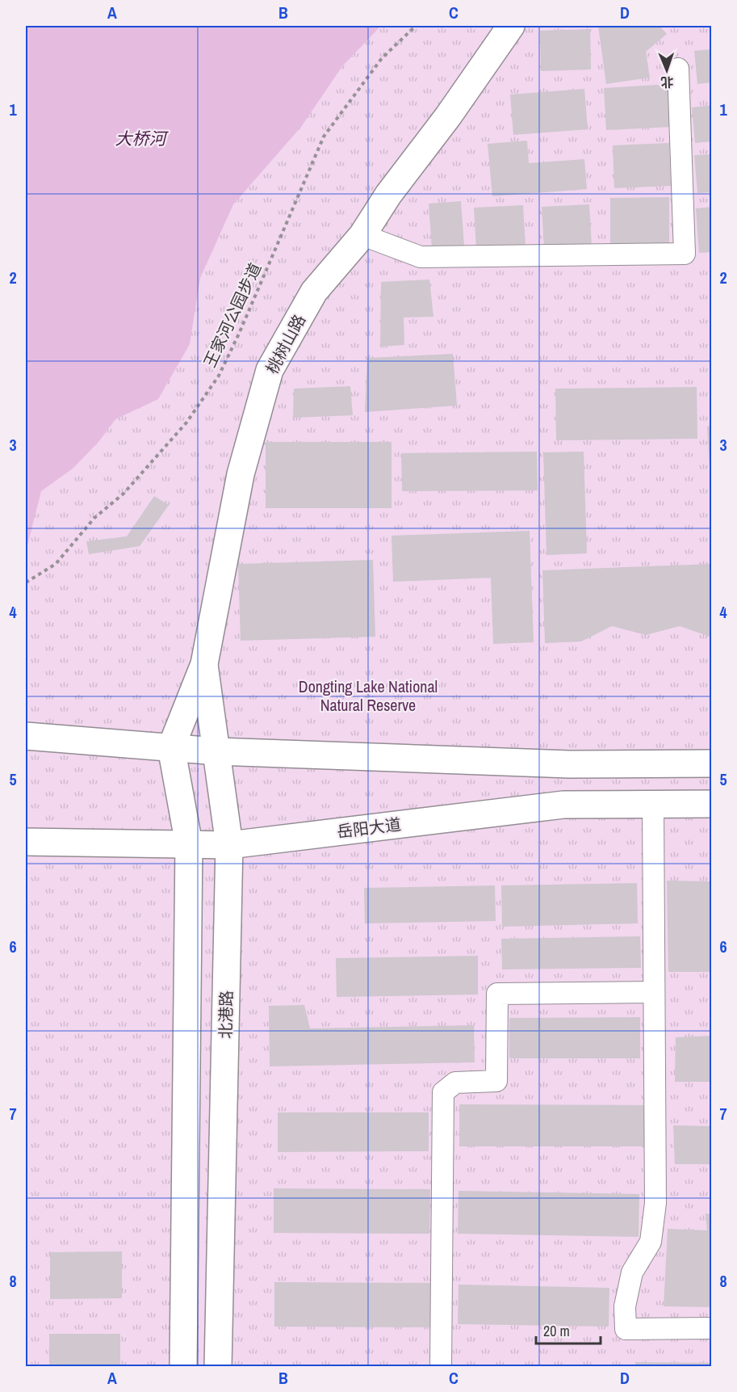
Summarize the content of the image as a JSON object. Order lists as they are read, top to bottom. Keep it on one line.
{"streets":{"main road":["桃树山路","岳阳大道","北港路"],"path":["王家河公园步道"]},"crossings":[["桃树山路","北港路"],["岳阳大道","北港路"]],"water":["大桥河"],"parks":["Dongting Lake National Natural Reserve"],"scale_bar":"20 m","north":"bottom","grid":{"columns":["A","B","C","D"],"rows":["1","2","3","4","5","6","7","8"]}}
